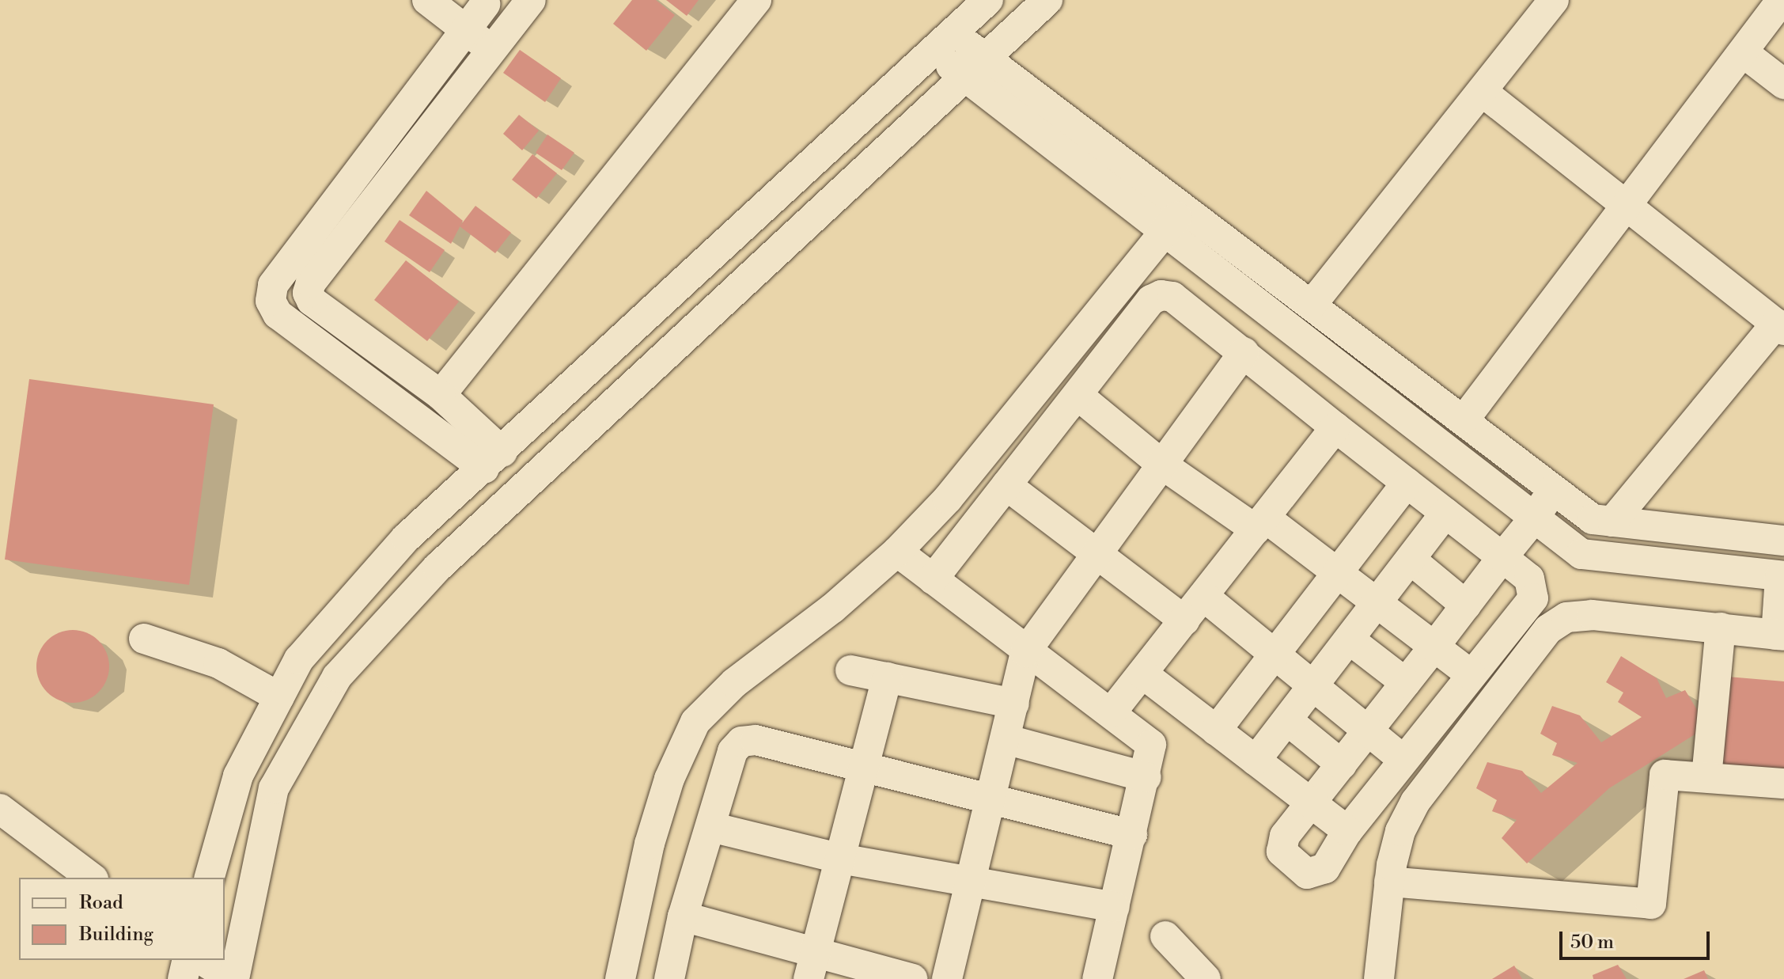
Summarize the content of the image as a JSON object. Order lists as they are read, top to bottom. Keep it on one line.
{"legend":["Road","Building"],"scale_bar":"50 m"}
